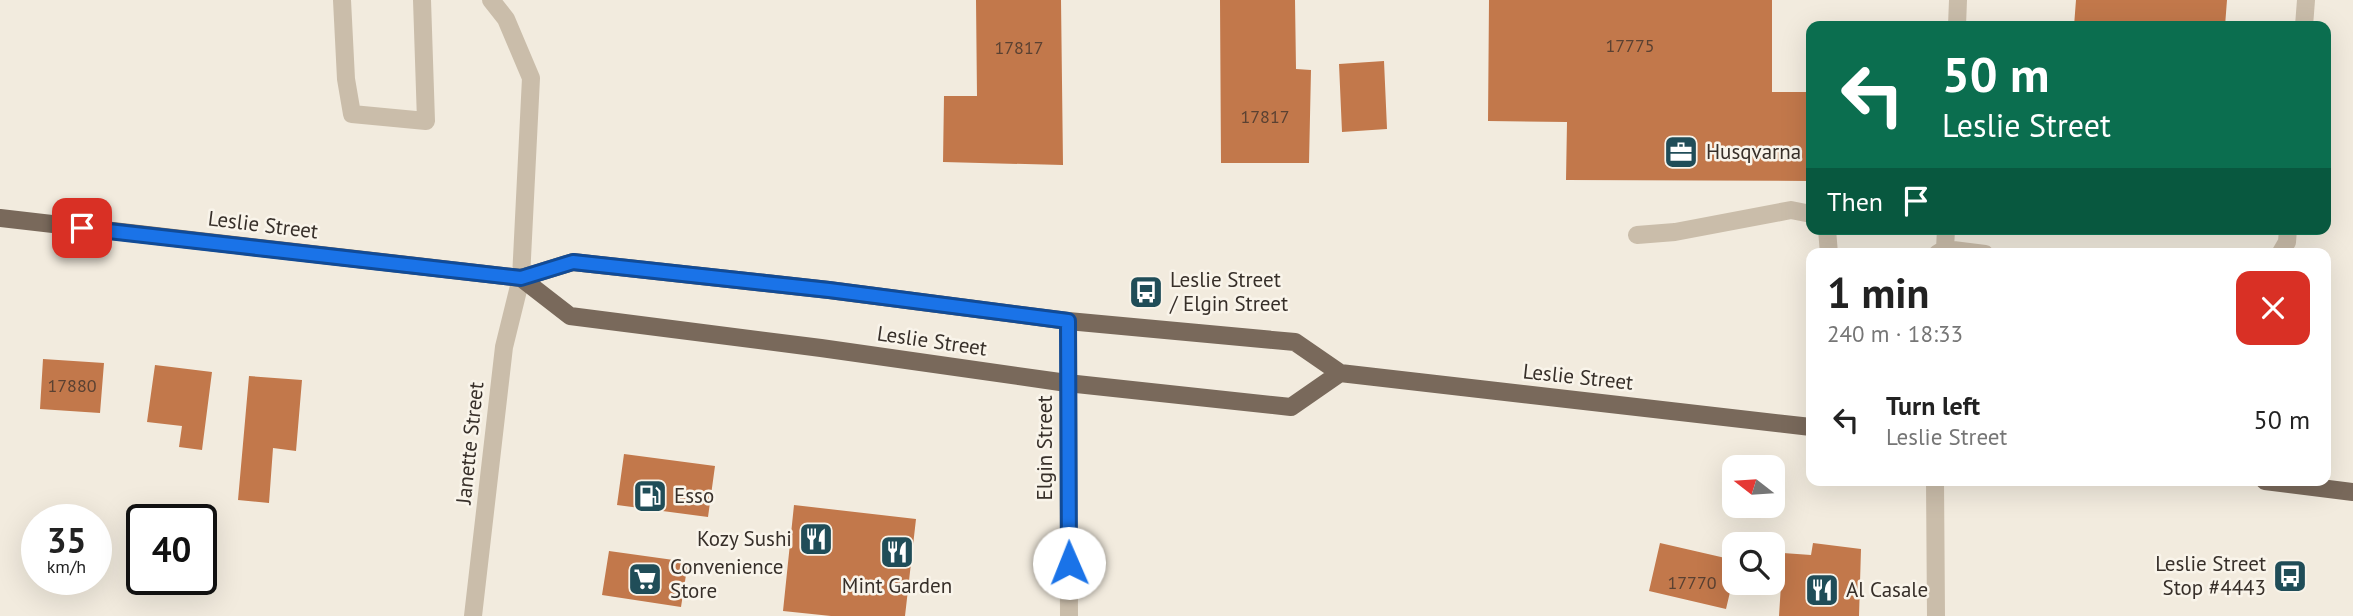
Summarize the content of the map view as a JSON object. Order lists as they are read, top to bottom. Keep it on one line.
{"streets":{"main road":["Leslie Street"],"street":["Janette Street","Elgin Street"]},"crossings":[["Leslie Street","Janette Street"],["Leslie Street","Elgin Street"]],"places":{"office":["Husqvarna"],"bus stop":["Leslie Street / Elgin Street","Leslie Street Stop #4443"],"fuel station":["Esso"],"restaurant":["Kozy Sushi","Mint Garden","Al Casale"],"supermarket":["Convenience Store"]},"house_numbers":["17775","17817","17817","17880","17770"],"north":"left","page":{"turn":["50 m","Leslie Street"],"then":"Then","heading":["1 min","240 m · 18:33"],"list":[{"name":"Turn left","note":"Leslie Street","value":"50 m"}],"speed":"35 km/h","limit":"40"}}
